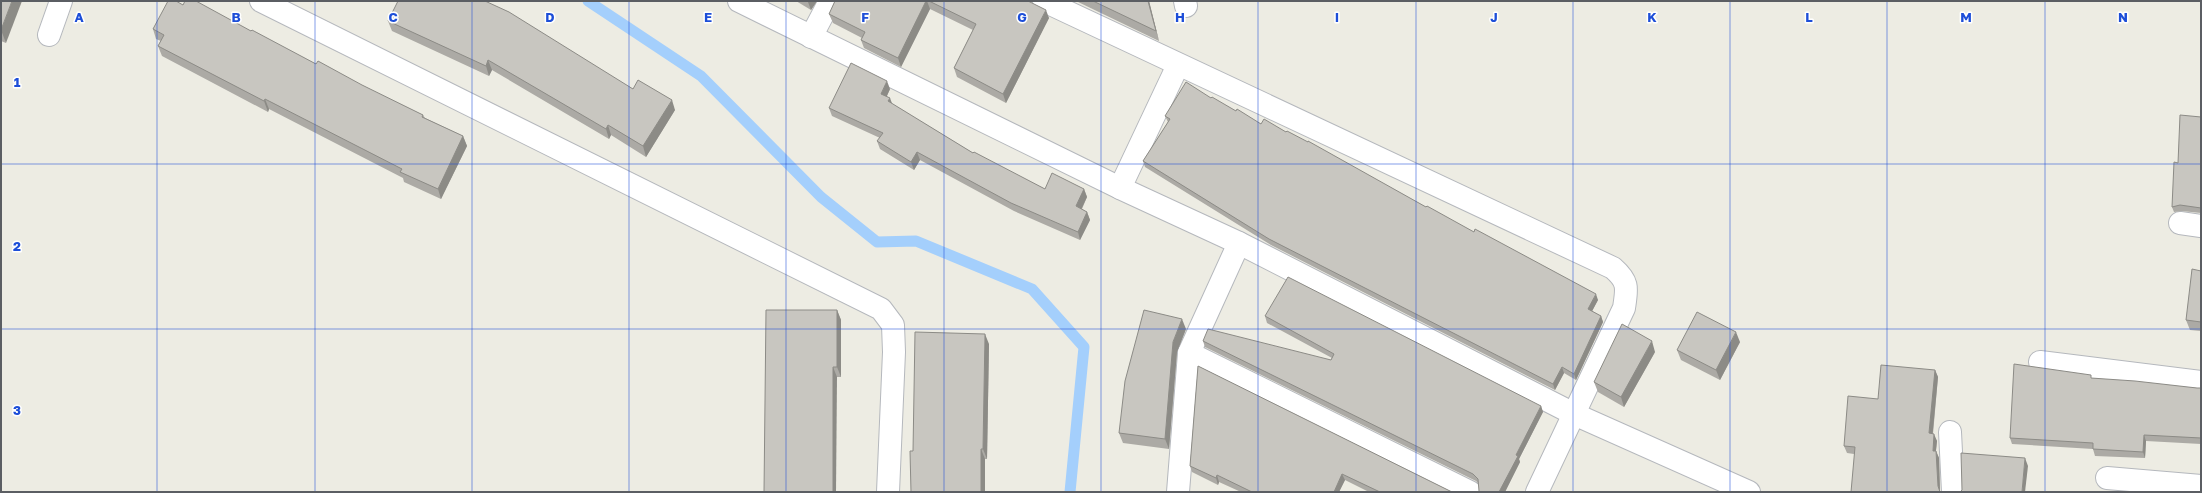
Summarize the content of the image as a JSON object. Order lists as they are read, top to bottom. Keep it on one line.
{"grid":{"columns":["A","B","C","D","E","F","G","H","I","J","K","L","M","N"],"rows":["1","2","3"]}}
